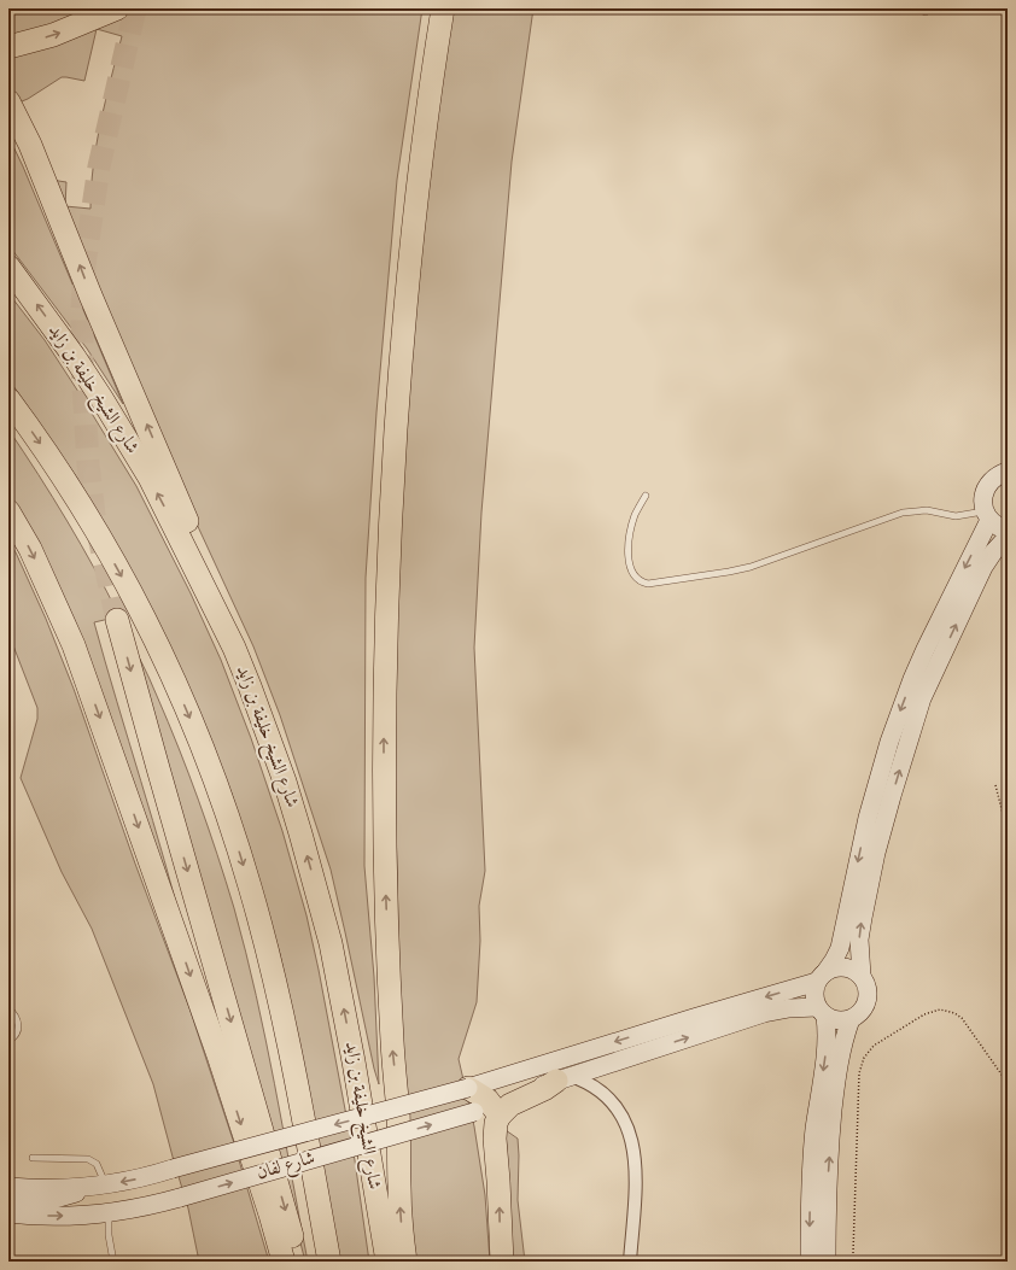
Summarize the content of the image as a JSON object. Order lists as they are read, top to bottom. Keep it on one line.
{"streets":{"highway":["شارع الشيخ خليفة بن زايد"],"street":["شارع لفان"]}}
